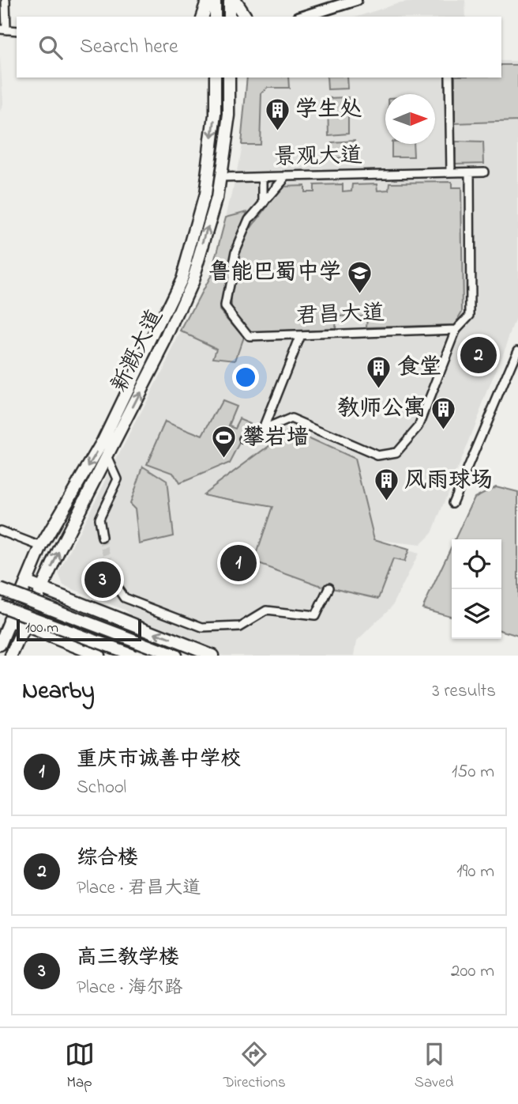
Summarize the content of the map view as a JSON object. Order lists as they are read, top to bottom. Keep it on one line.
{"streets":{"main road":["新溉大道"],"street":["景观大道","君昌大道"]},"crossings":[["景观大道","君昌大道"],["景观大道","新溉大道"]],"places":{"building":["学生处","食堂","教师公寓","风雨球场"],"school or university":["鲁能巴蜀中学"],"sports":["攀岩墙"]},"scale_bar":"100 m","north":"right","page":{"search":"Search here","pins":["2","1","3"],"scale":"100 m","heading":["Nearby","3 results"],"list":[{"mark":"1","name":"重庆市诚善中学校","note":"School","value":"150 m"},{"mark":"2","name":"综合楼","note":"Place · 君昌大道","value":"190 m"},{"mark":"3","name":"高三教学楼","note":"Place · 海尔路","value":"200 m"}],"nav":["Map","Directions","Saved"]}}
